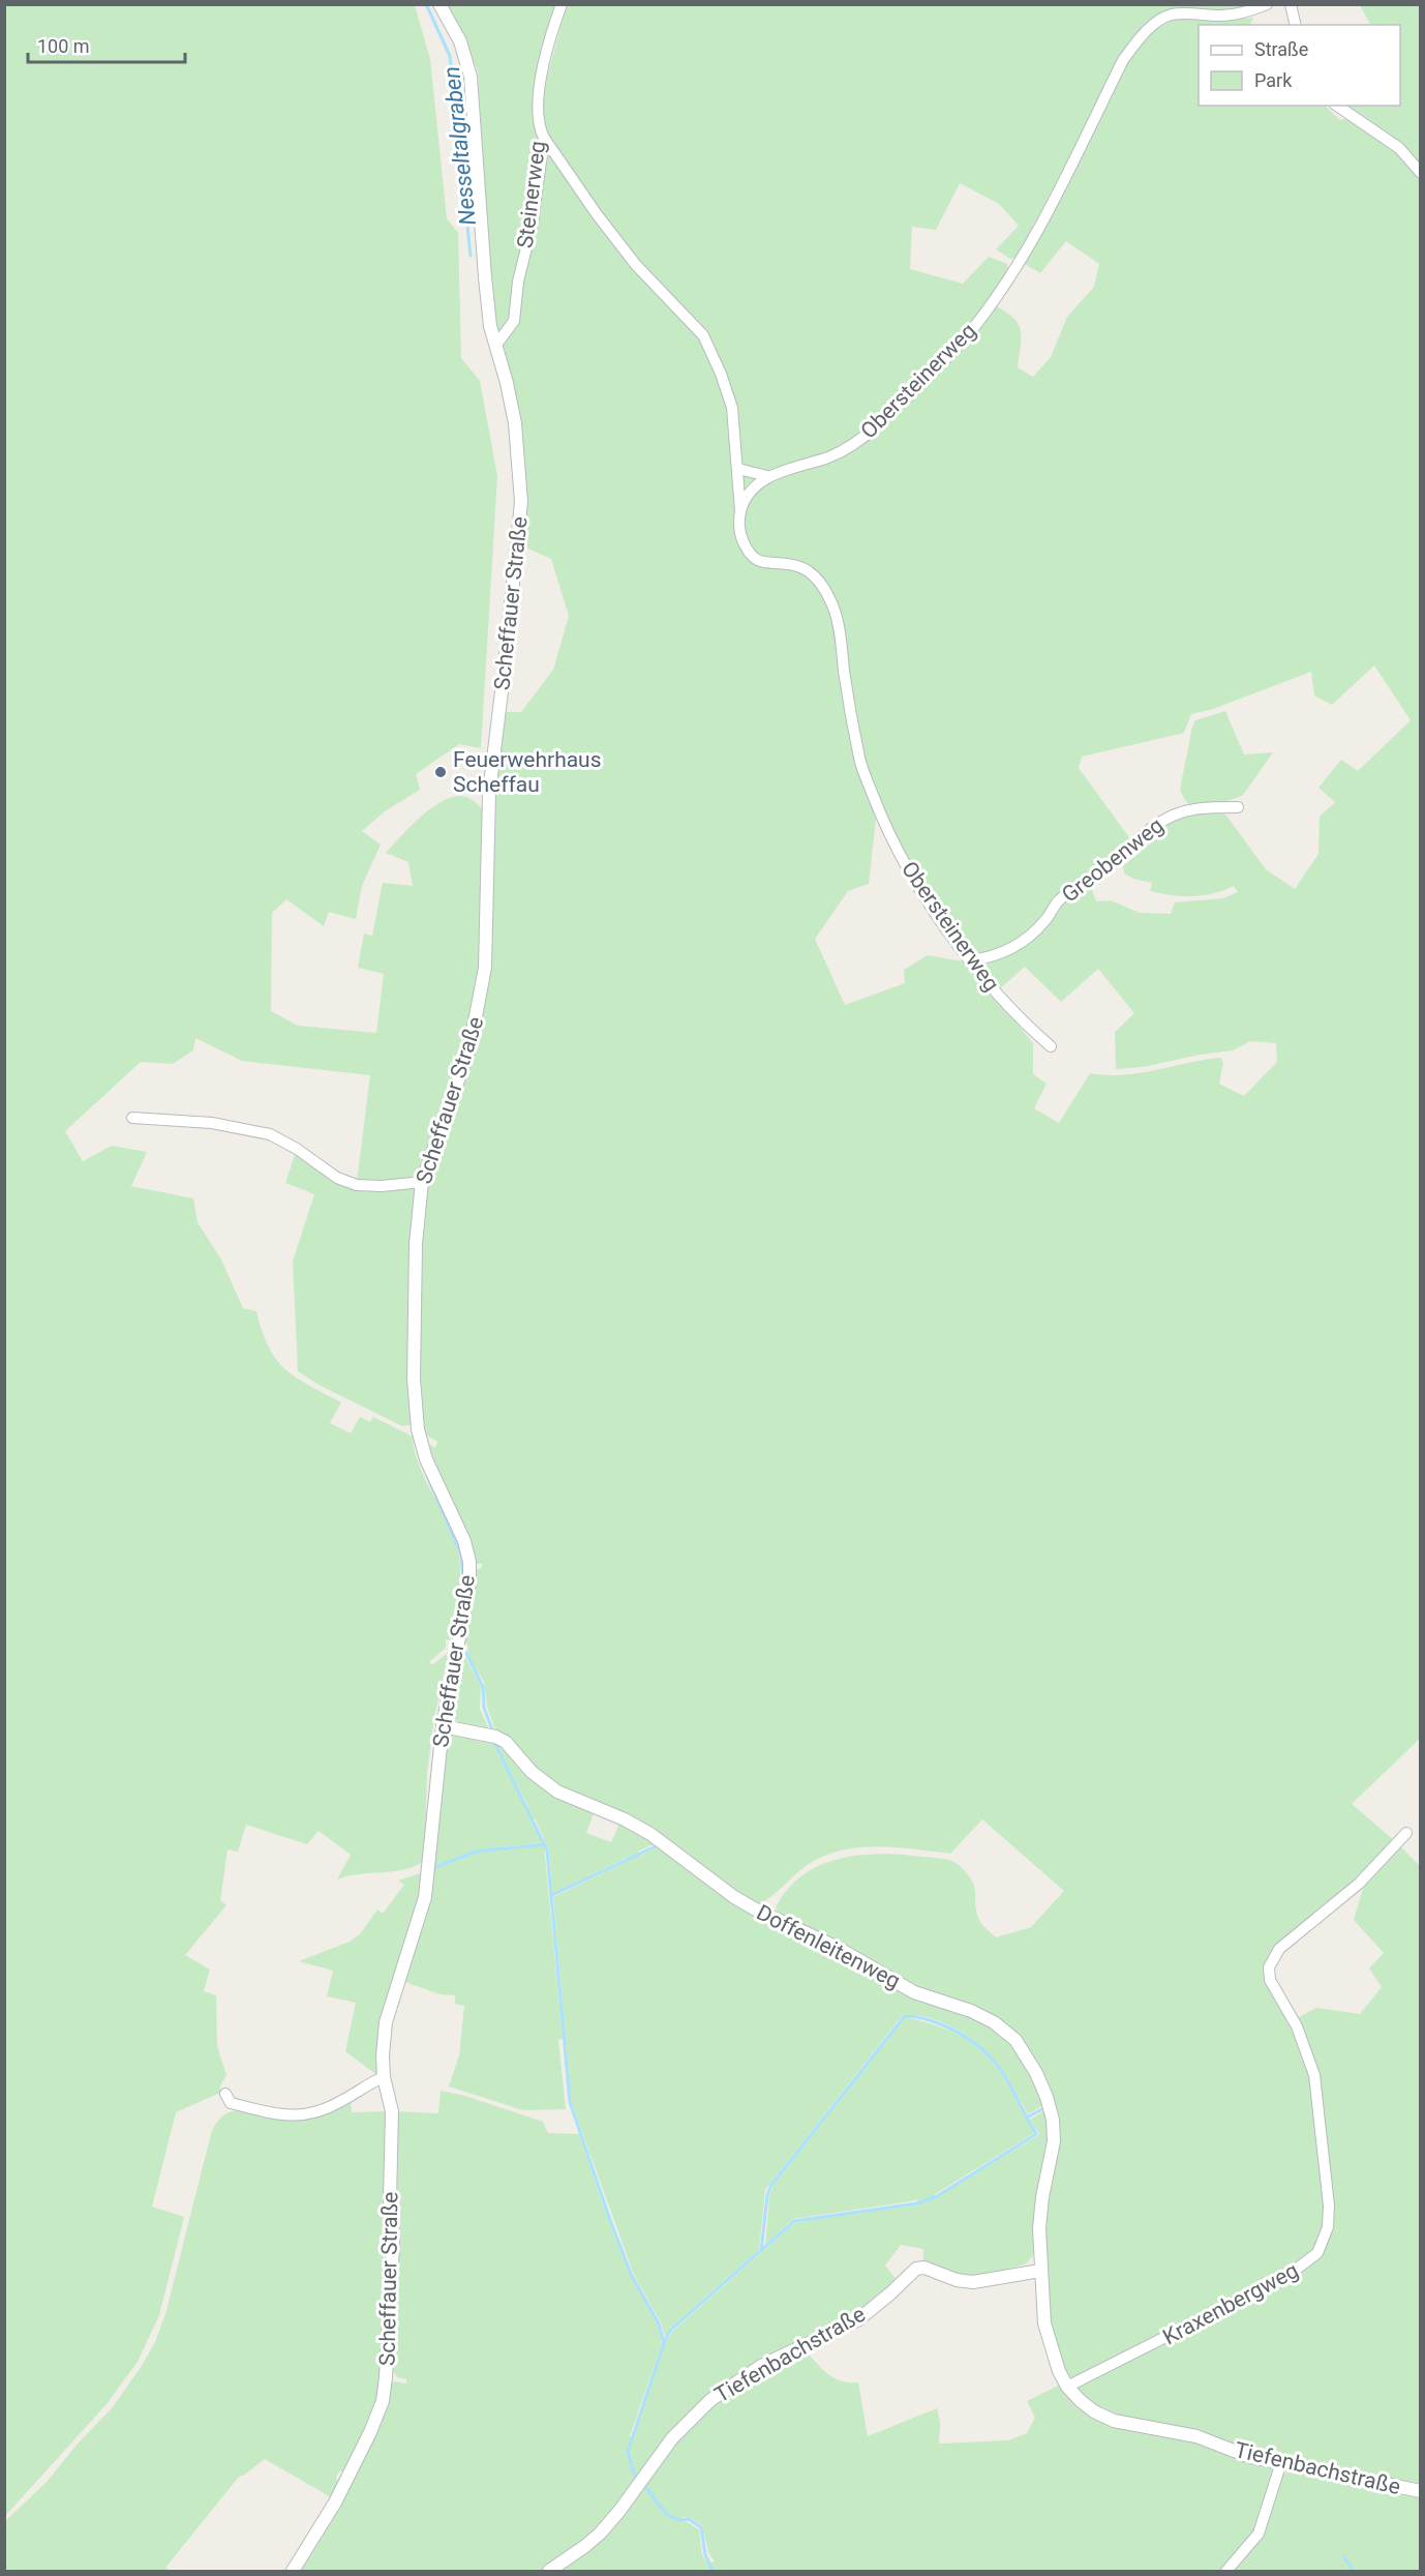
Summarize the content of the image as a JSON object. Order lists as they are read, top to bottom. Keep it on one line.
{"streets":{"street":["Steinerweg","Obersteinerweg","Scheffauer Straße","Greobenweg","Doffenleitenweg","Kraxenbergweg","Tiefenbachstraße"]},"crossings":[["Steinerweg","Scheffauer Straße"],["Obersteinerweg","Greobenweg"],["Scheffauer Straße","Doffenleitenweg"],["Doffenleitenweg","Tiefenbachstraße"],["Kraxenbergweg","Tiefenbachstraße"]],"water":["Nesseltalgraben"],"places":["Feuerwehrhaus Scheffau"],"legend":["Straße","Park"],"scale_bar":"100 m"}
